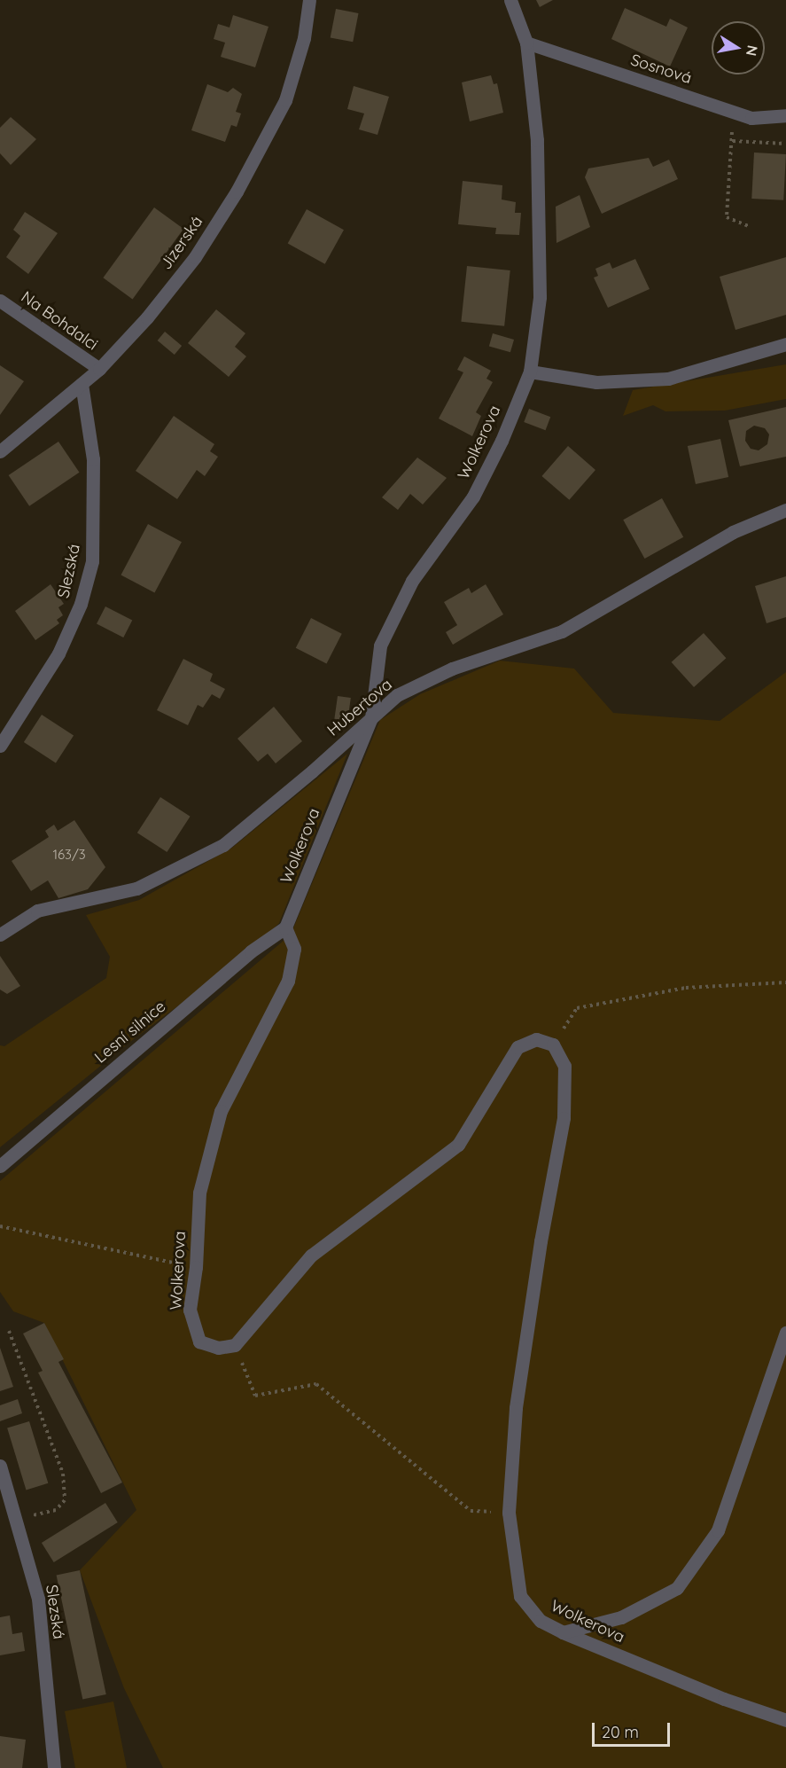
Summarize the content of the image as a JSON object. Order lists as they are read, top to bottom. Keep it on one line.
{"streets":{"street":["Sosnová","Jizerská","Na Bohdalci","Wolkerova","Slezská","Hubertova","Lesní silnice"]},"crossings":[["Sosnová","Wolkerova"],["Jizerská","Na Bohdalci"],["Jizerská","Slezská"],["Wolkerova","Hubertova"],["Wolkerova","Lesní silnice"]],"house_numbers":["163/3"],"scale_bar":"20 m","north":"right"}
